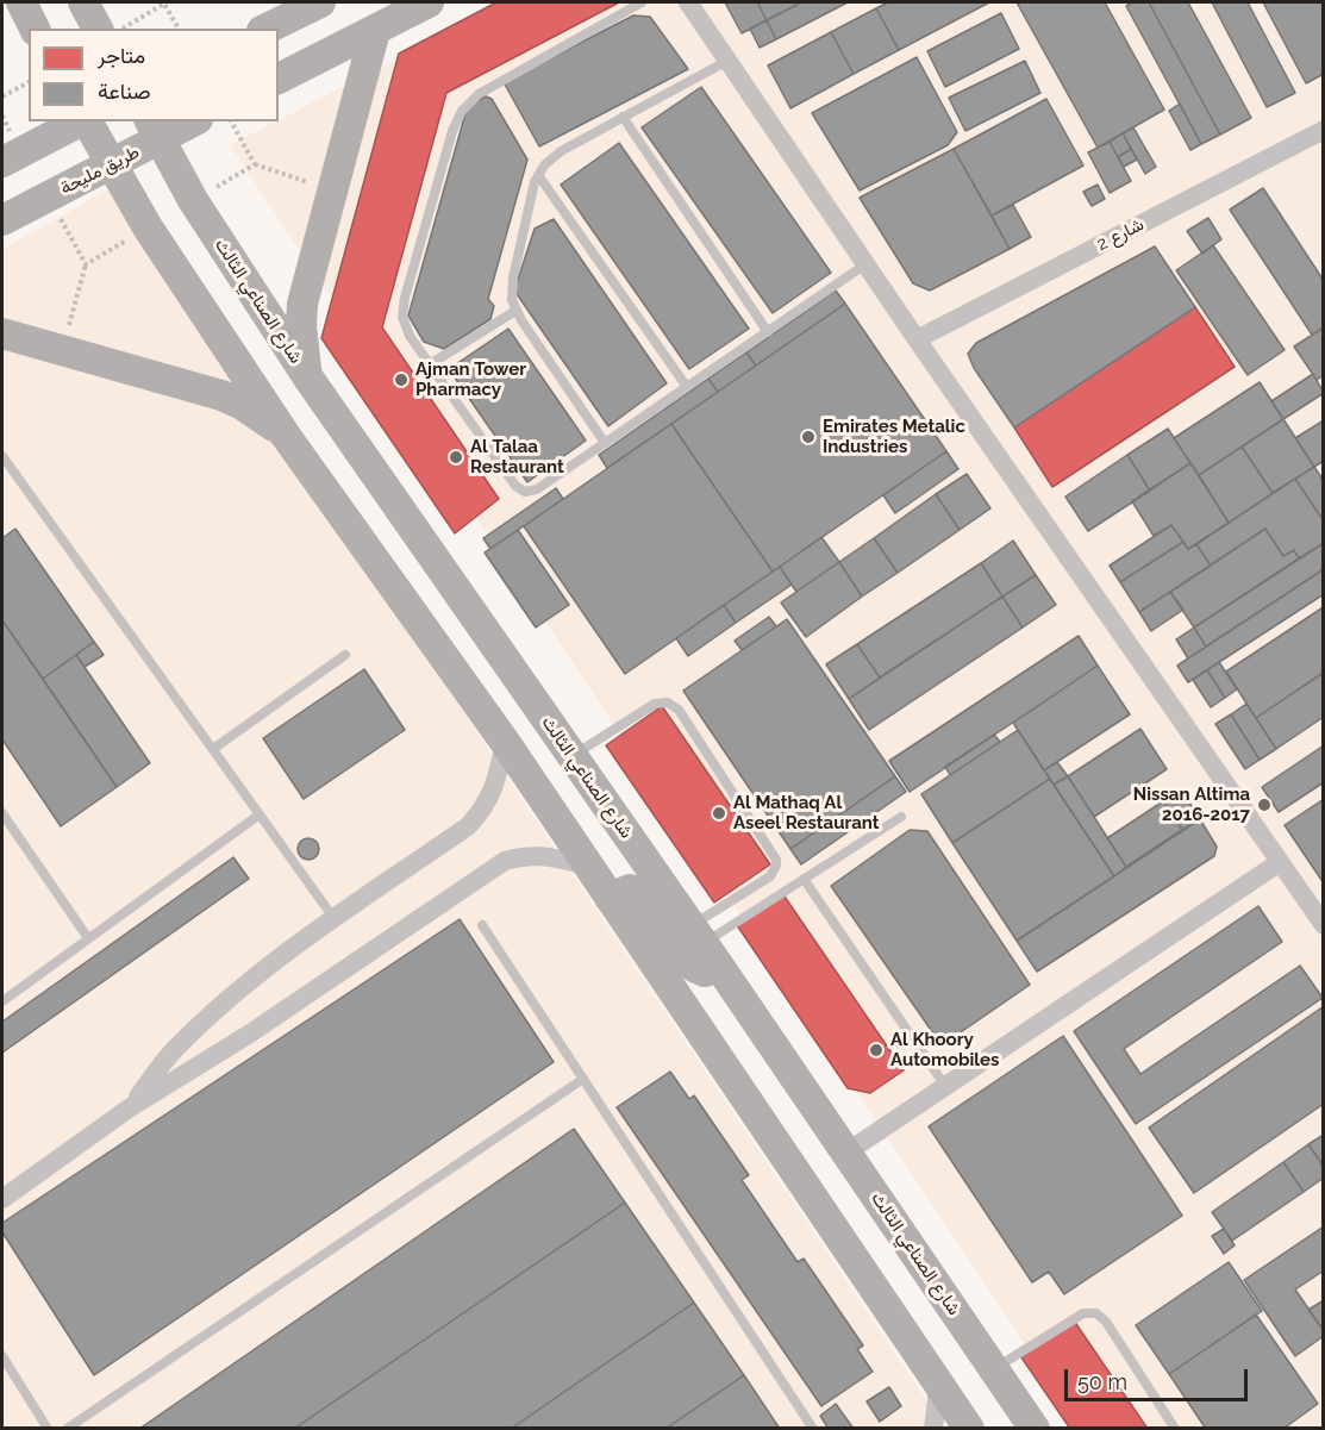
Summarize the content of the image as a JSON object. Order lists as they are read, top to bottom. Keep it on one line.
{"streets":{"main road":["طريق مليحة","شارع الصناعي الثالث"],"street":["شارع 2"]},"crossings":[["طريق مليحة","شارع الصناعي الثالث"]],"places":["Ajman Tower Pharmacy","Emirates Metalic Industries","Al Talaa Restaurant","Nissan Altima 2016-2017","Al Mathaq Al Aseel Restaurant","Al Khoory Automobiles"],"legend":["متاجر","صناعة"],"scale_bar":"50 m"}
